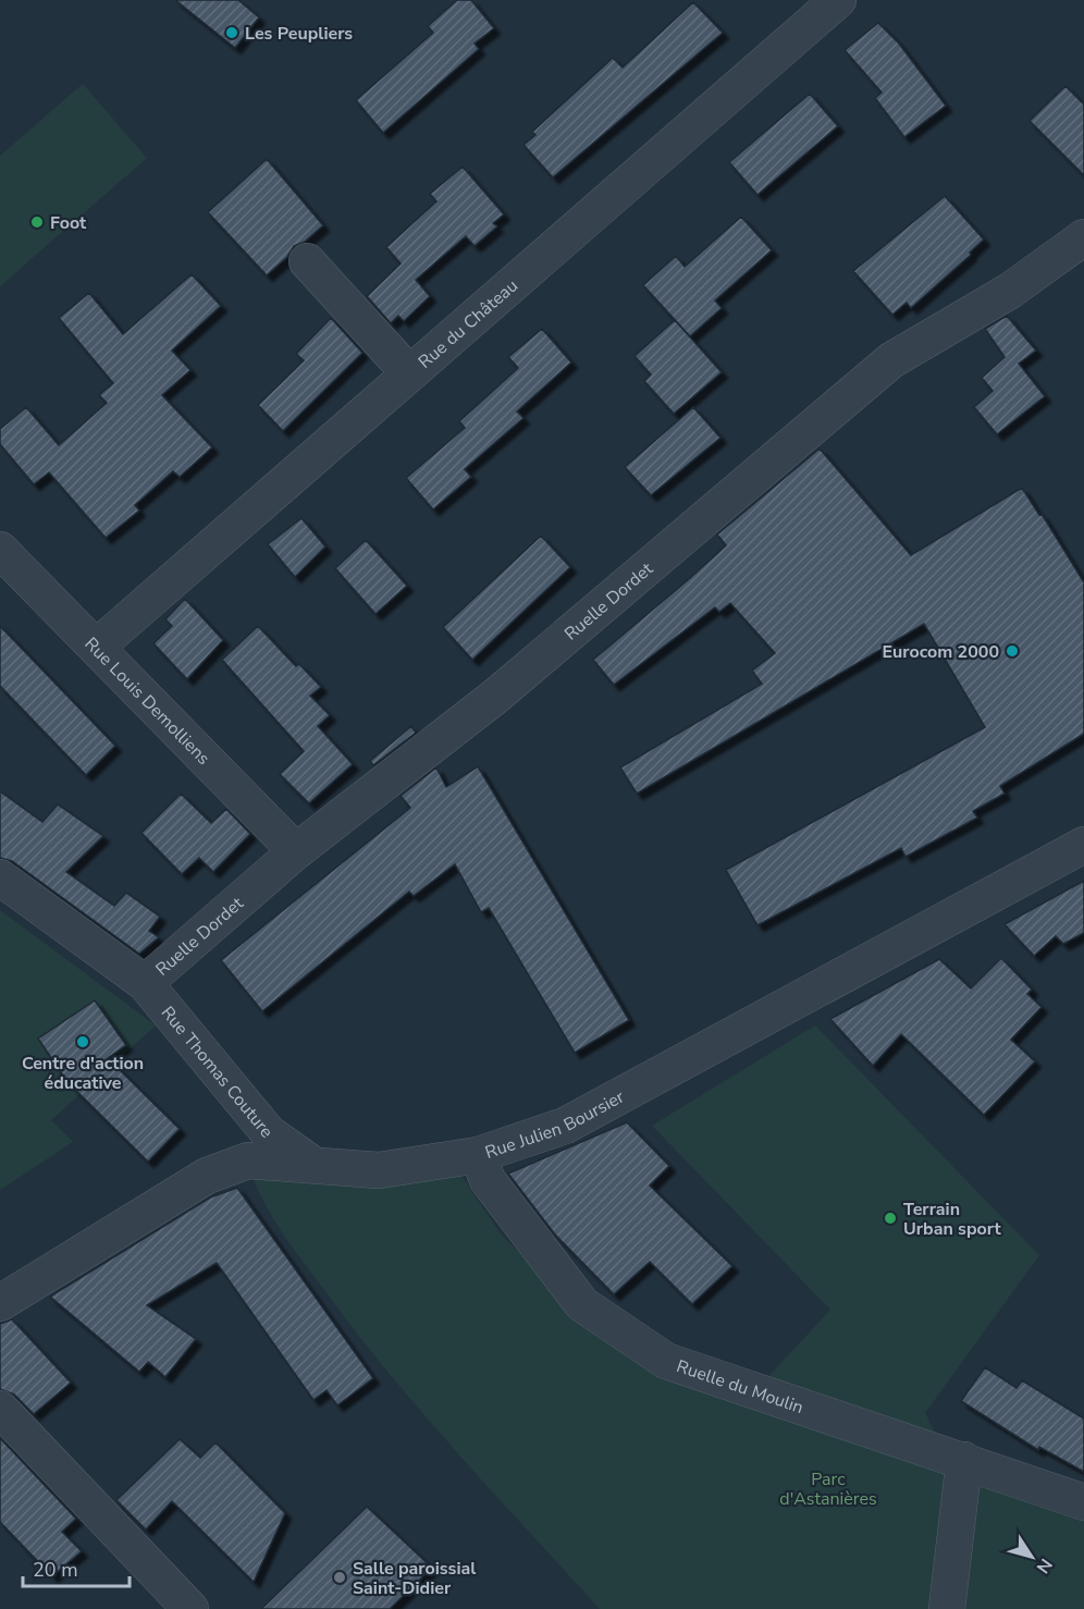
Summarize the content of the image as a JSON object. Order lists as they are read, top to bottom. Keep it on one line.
{"streets":{"street":["Rue du Château","Ruelle Dordet","Rue Louis Demolliens","Rue Thomas Couture","Rue Julien Boursier","Ruelle du Moulin"]},"crossings":[["Rue du Château","Rue Louis Demolliens"],["Ruelle Dordet","Rue Louis Demolliens"],["Ruelle Dordet","Rue Thomas Couture"],["Rue Thomas Couture","Rue Julien Boursier"],["Rue Julien Boursier","Ruelle du Moulin"]],"parks":["Parc d'Astanières"],"places":["Les Peupliers","Foot","Eurocom 2000","Centre d'action éducative","Terrain Urban sport","Salle paroissial Saint-Didier"],"scale_bar":"20 m","north":"bottom right"}
